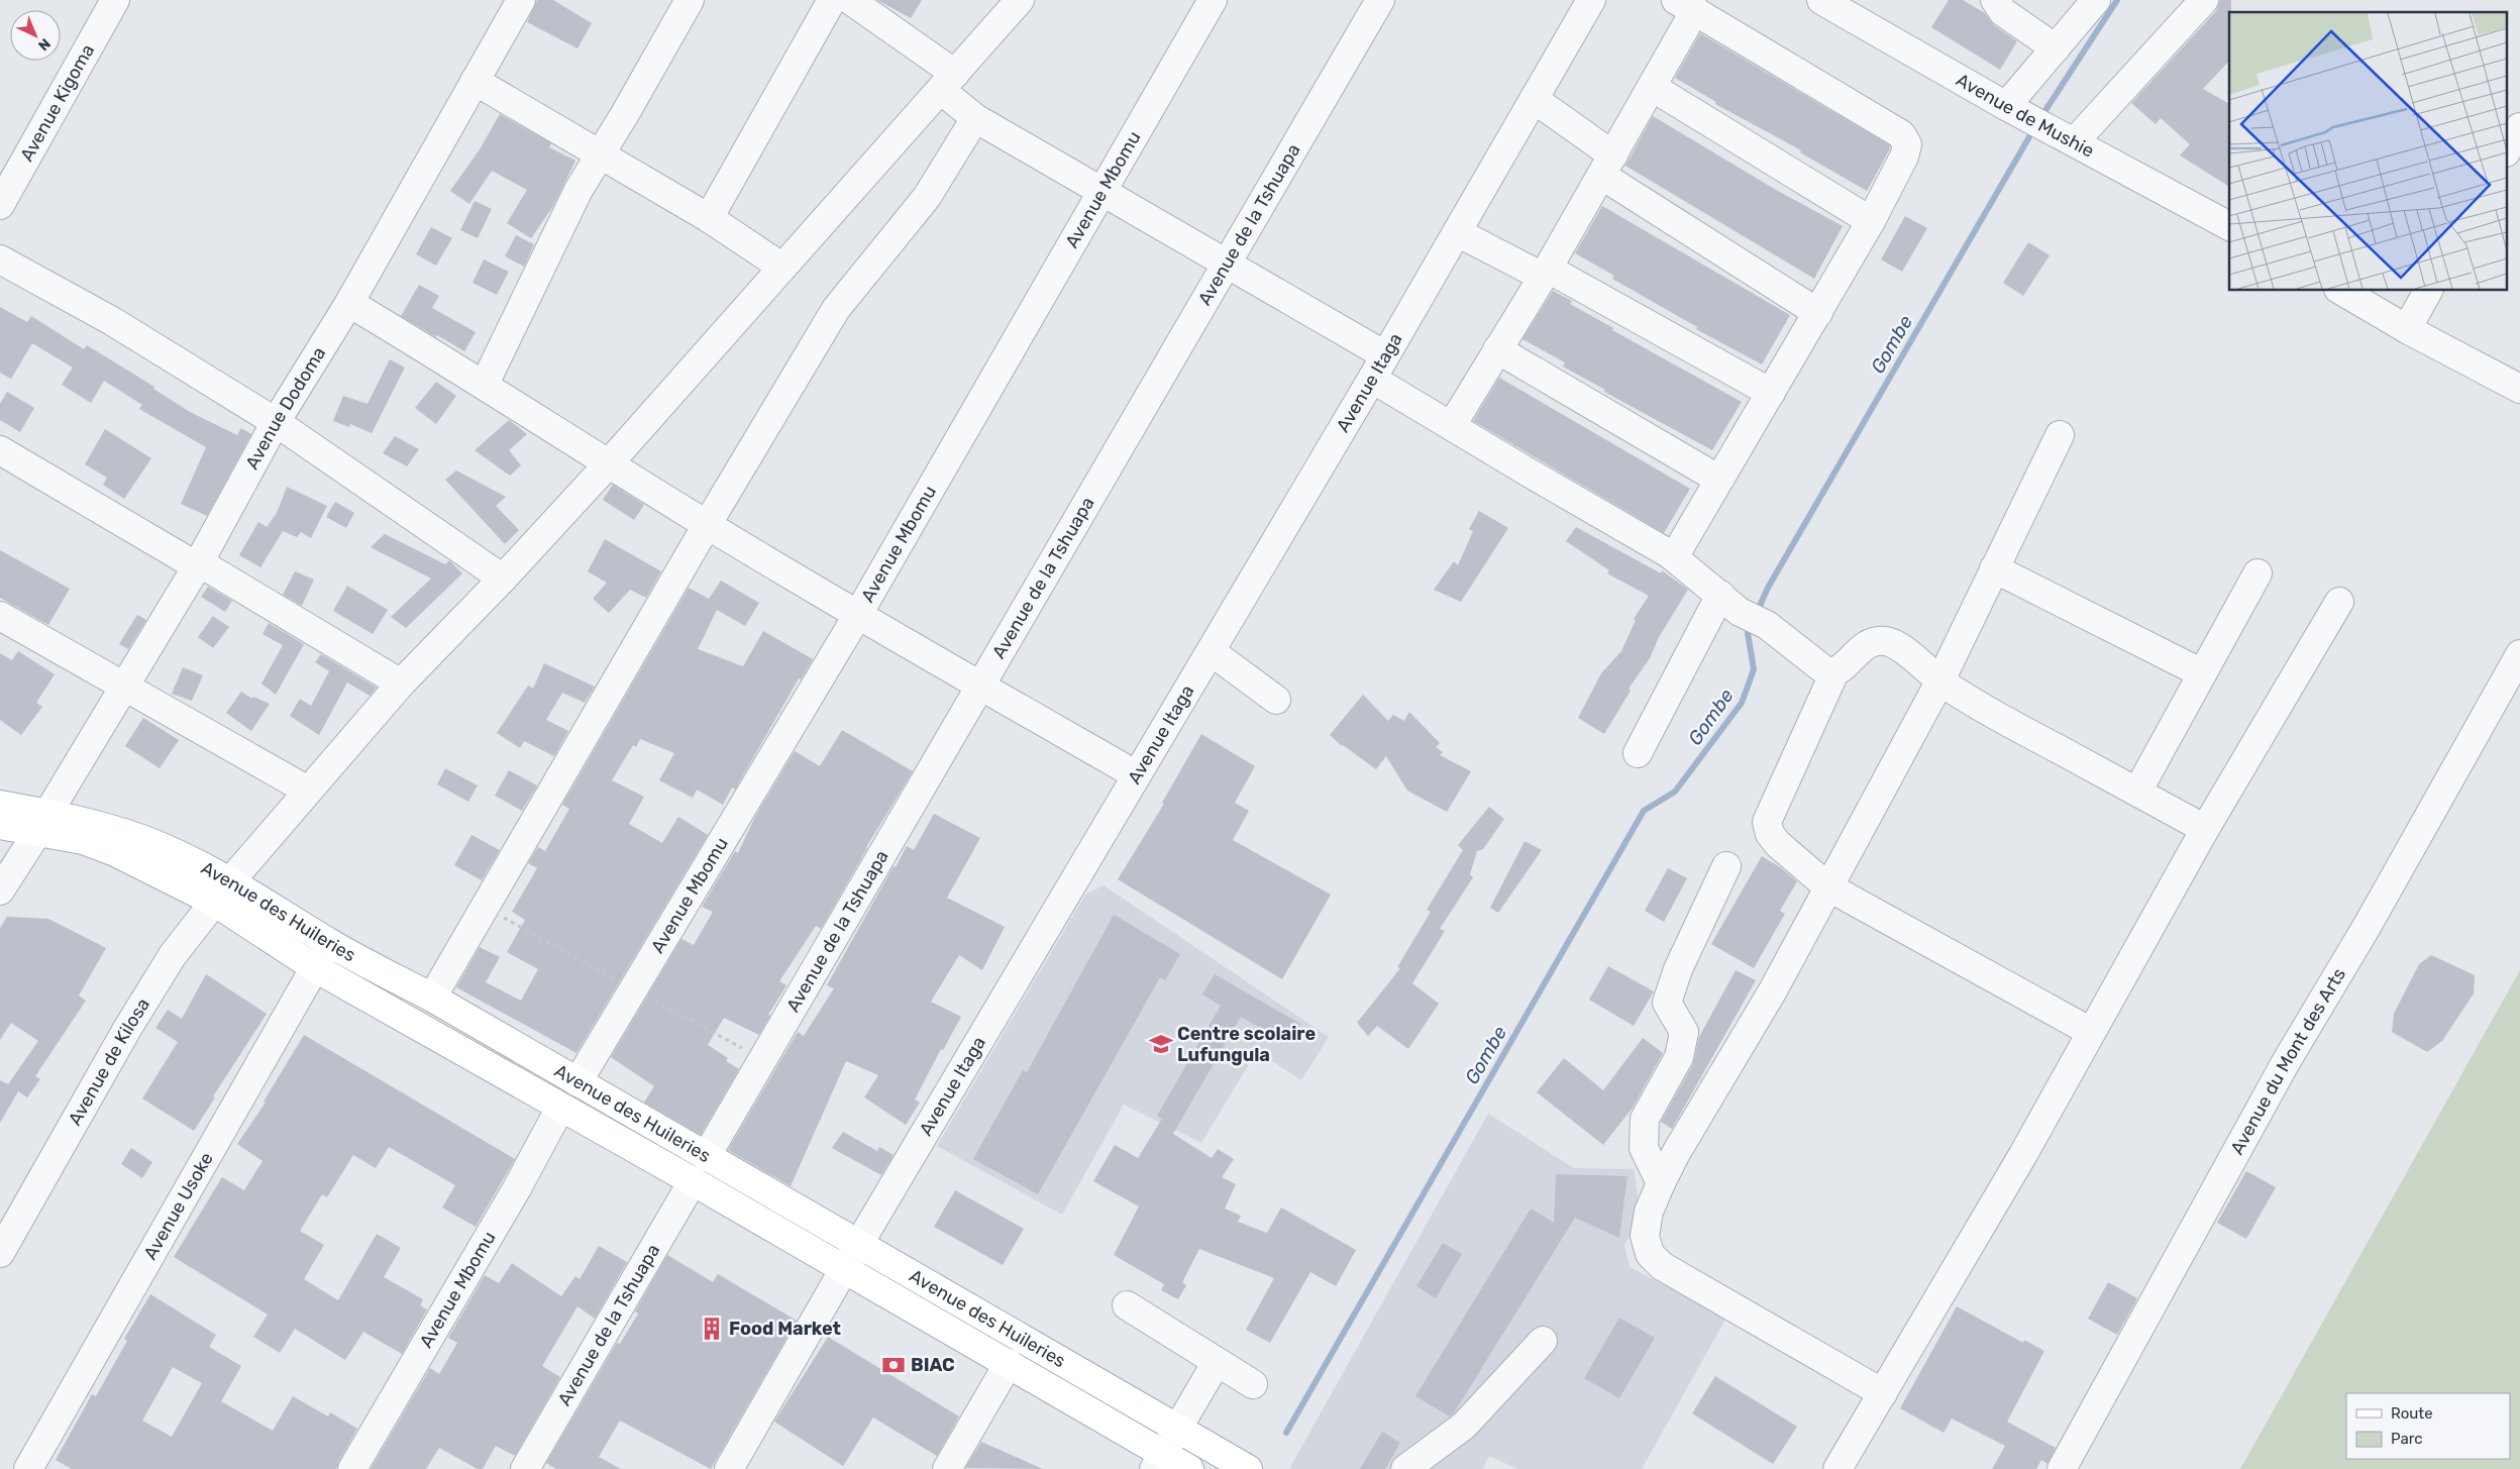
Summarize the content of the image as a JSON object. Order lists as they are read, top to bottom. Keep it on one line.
{"streets":{"main road":["Avenue des Huileries"],"street":["Avenue Kigoma","Avenue de Mushie","Avenue Mbomu","Avenue de la Tshuapa","Avenue Itaga","Avenue Dodoma","Avenue du Mont des Arts","Avenue de Kilosa","Avenue Usoke"]},"crossings":[["Avenue Mbomu","Avenue des Huileries"],["Avenue de la Tshuapa","Avenue des Huileries"],["Avenue Itaga","Avenue des Huileries"],["Avenue Dodoma","Avenue des Huileries"],["Avenue des Huileries","Avenue de Kilosa"],["Avenue des Huileries","Avenue Usoke"]],"water":["Gombe"],"places":{"school or university":["Centre scolaire Lufungula"],"building":["Food Market"],"bank":["BIAC"]},"legend":["Route","Parc"],"north":"bottom right"}
